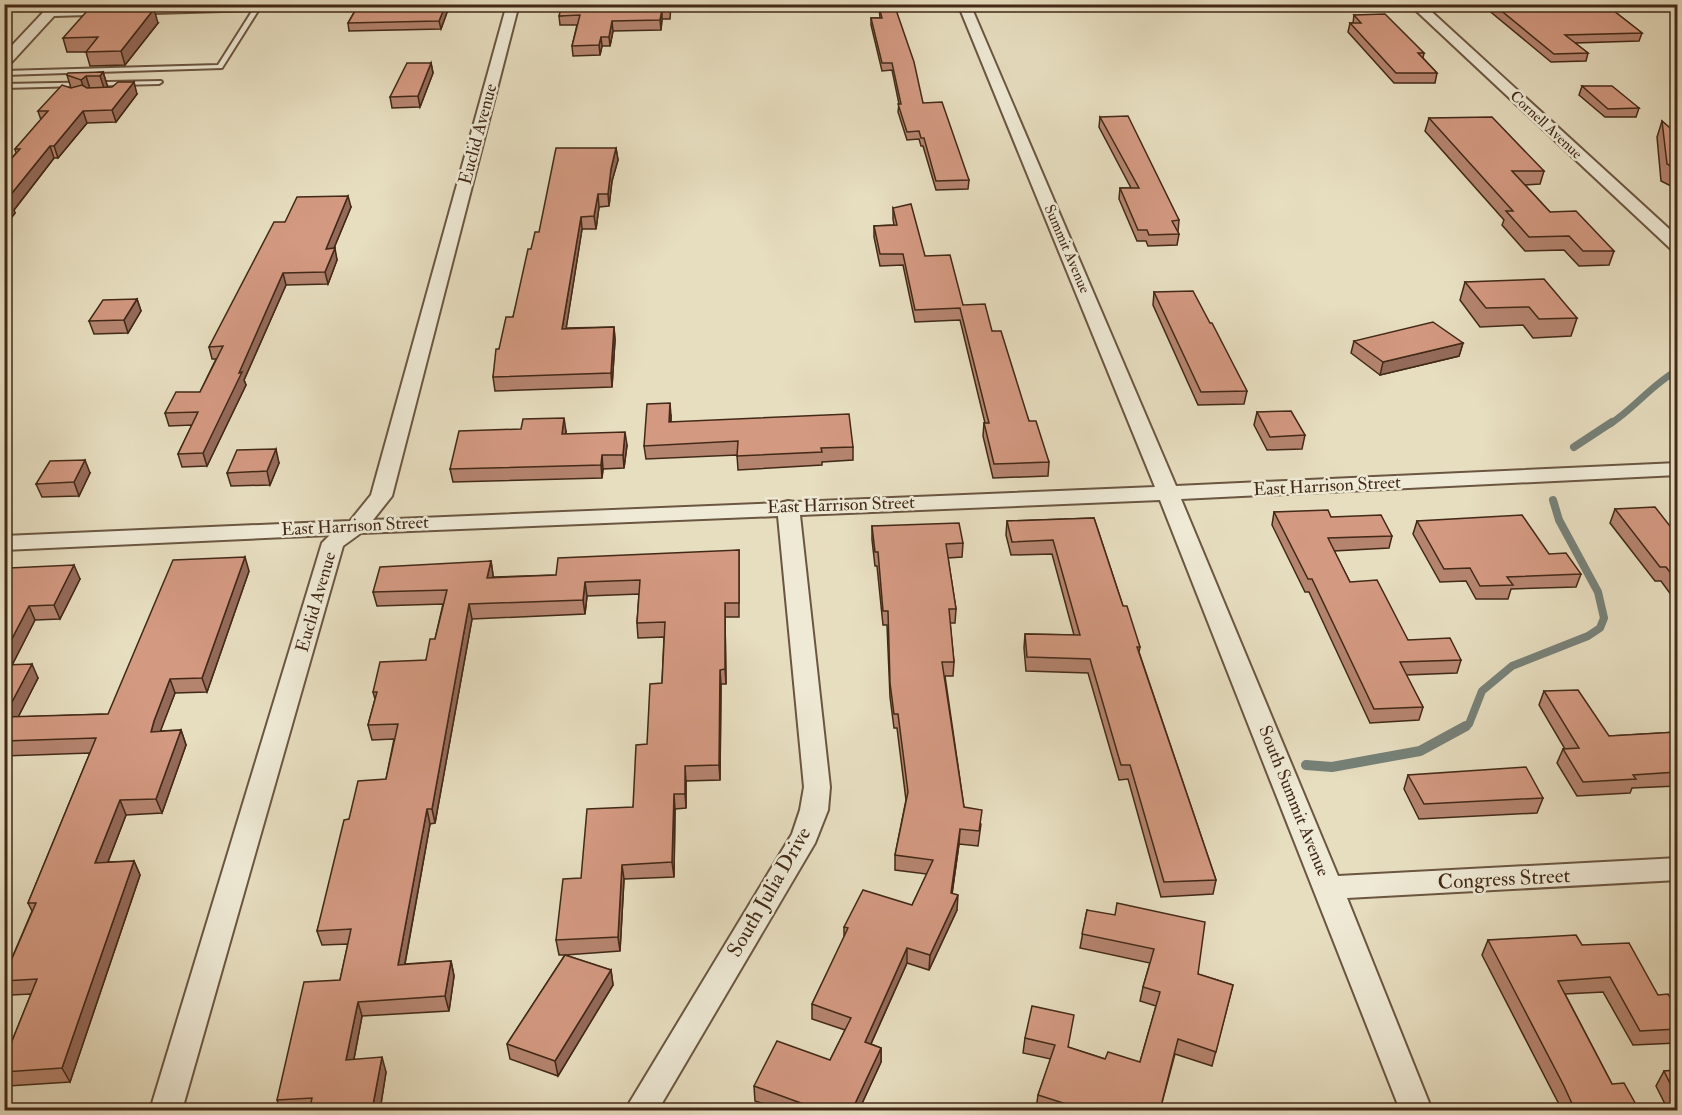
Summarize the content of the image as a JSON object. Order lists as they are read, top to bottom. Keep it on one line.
{"streets":{"street":["Cornell Avenue","Euclid Avenue","Summit Avenue","East Harrison Street","South Summit Avenue","Congress Street","South Julia Drive"]},"crossings":[["Euclid Avenue","East Harrison Street"],["Summit Avenue","East Harrison Street"],["Summit Avenue","South Summit Avenue"],["East Harrison Street","South Summit Avenue"],["East Harrison Street","South Julia Drive"],["South Summit Avenue","Congress Street"]]}
